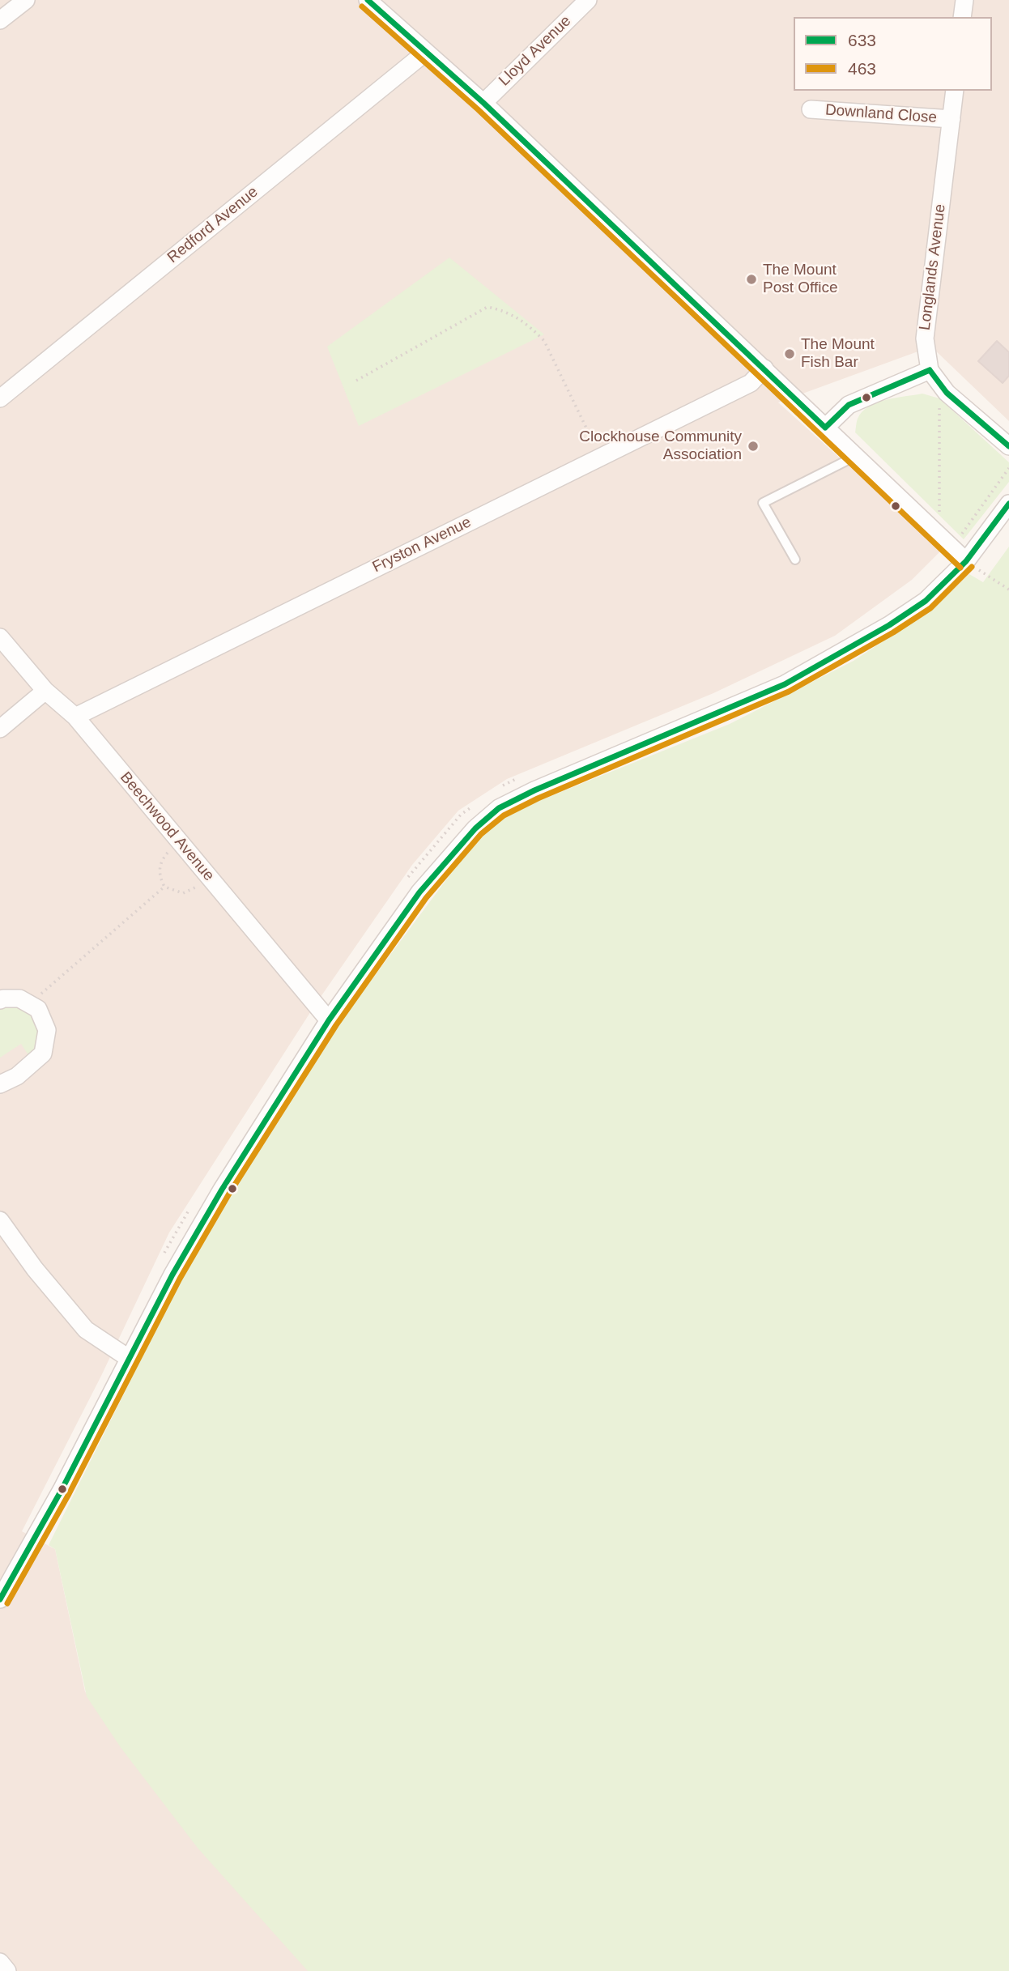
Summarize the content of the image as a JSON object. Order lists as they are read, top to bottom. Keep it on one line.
{"streets":{"street":["Lloyd Avenue","Downland Close","Redford Avenue","Longlands Avenue","Fryston Avenue","Beechwood Avenue"]},"crossings":[["Downland Close","Longlands Avenue"],["Fryston Avenue","Beechwood Avenue"]],"places":["The Mount Post Office","The Mount Fish Bar","Clockhouse Community Association"],"lines":["transit line 633","transit line 463"],"legend":["633","463"]}
